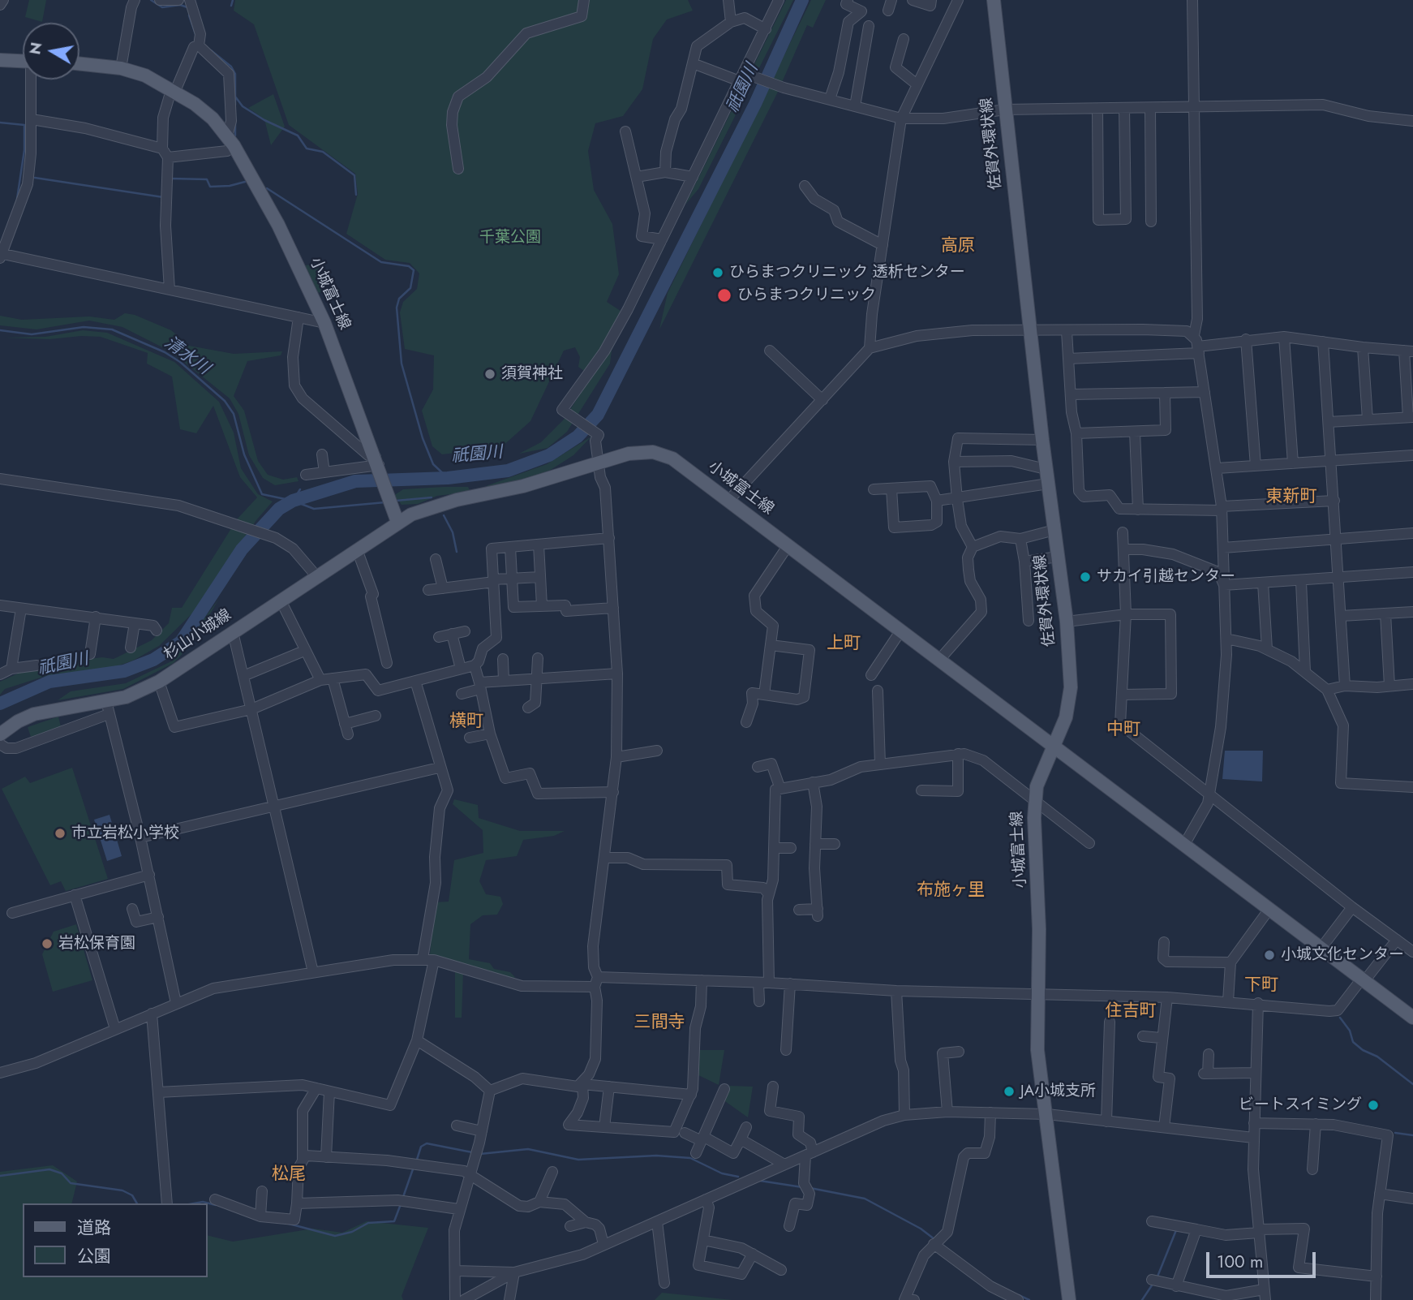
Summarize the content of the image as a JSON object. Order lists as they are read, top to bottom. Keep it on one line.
{"streets":{"main road":["佐賀外環状線","小城富士線","杉山小城線"]},"crossings":[["佐賀外環状線","小城富士線"],["小城富士線","杉山小城線"]],"districts":["高原","東新町","上町","横町","中町","布施ヶ里","下町","住吉町","三間寺","松尾"],"water":["祇園川","清水川"],"parks":["千葉公園"],"places":["ひらまつクリニック 透析センター","ひらまつクリニック","須賀神社","サカイ引越センター","市立岩松小学校","岩松保育園","小城文化センター","JA小城支所","ビートスイミング"],"legend":["道路","公園"],"scale_bar":"100 m","north":"left"}
